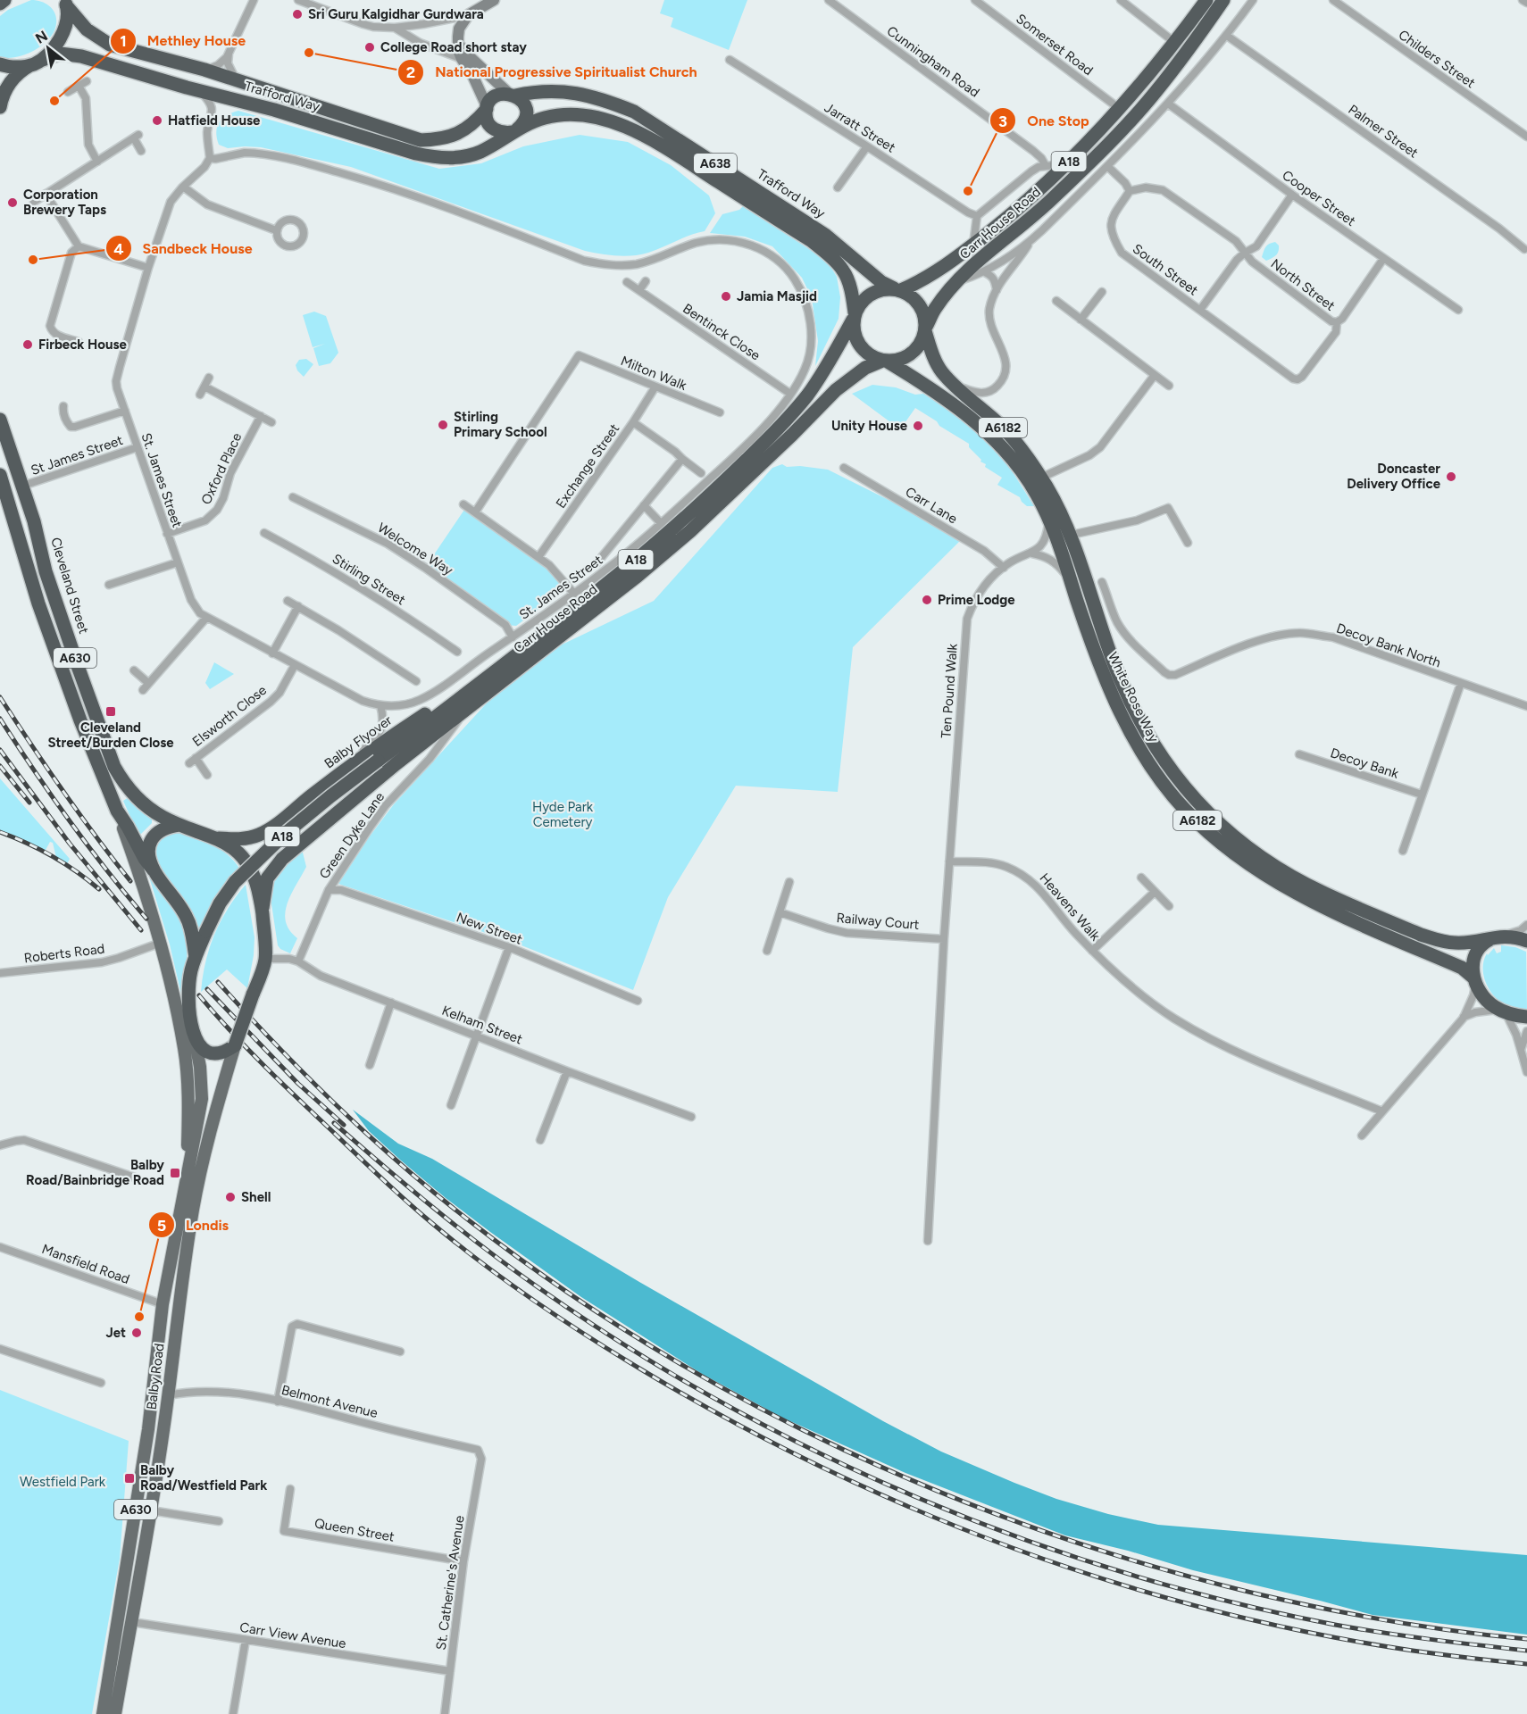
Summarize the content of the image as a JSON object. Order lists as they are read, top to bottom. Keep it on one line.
{"streets":{"highway":["Trafford Way","A18","A638","Carr House Road","A6182","Cleveland Street","A630","White Rose Way","Balby Flyover"],"main road":["Balby Road"],"street":["Somerset Road","Childers Street","Cunningham Road","Jarratt Street","Palmer Street","Cooper Street","South Street","North Street","Bentinck Close","Milton Walk","St James Street","Exchange Street","Oxford Place","St. James Street","Carr Lane","Welcome Way","Stirling Street","Decoy Bank North","Ten Pound Walk","Elsworth Close","Decoy Bank","Green Dyke Lane","Heavens Walk","Railway Court","New Street","Roberts Road","Kelham Street","Mansfield Road","Belmont Avenue","Queen Street","St. Catherine's Avenue","Carr View Avenue"]},"crossings":[["Somerset Road","Carr House Road"],["Trafford Way","A638"],["Trafford Way","Carr House Road"],["Trafford Way","White Rose Way"],["Cooper Street","North Street"],["Carr House Road","White Rose Way"],["Carr House Road","Balby Flyover"],["Carr House Road","Green Dyke Lane"],["South Street","North Street"],["Bentinck Close","St. James Street"],["Milton Walk","Exchange Street"],["St James Street","St. James Street"],["St James Street","Cleveland Street"],["Oxford Place","St. James Street"],["St. James Street","Welcome Way"],["St. James Street","Elsworth Close"],["Carr Lane","Ten Pound Walk"],["Cleveland Street","Balby Flyover"],["A630","Balby Flyover"],["A630","Roberts Road"],["A630","Balby Road"],["A630","Belmont Avenue"],["Ten Pound Walk","Heavens Walk"],["Balby Flyover","Roberts Road"],["Balby Flyover","Kelham Street"],["Balby Flyover","Mansfield Road"],["Balby Flyover","Balby Road"],["Green Dyke Lane","New Street"],["Green Dyke Lane","Kelham Street"],["Mansfield Road","Balby Road"],["Balby Road","Belmont Avenue"],["Balby Road","Carr View Avenue"],["Belmont Avenue","St. Catherine's Avenue"],["Queen Street","St. Catherine's Avenue"],["St. Catherine's Avenue","Carr View Avenue"]],"parks":["Hyde Park Cemetery","Westfield Park"],"places":{"other":["Sri Guru Kalgidhar Gurdwara","College Road short stay","National Progressive Spiritualist Church","Methley House","Hatfield House","One Stop","Corporation Brewery Taps","Sandbeck House","Jamia Masjid","Firbeck House","Stirling Primary School","Unity House","Doncaster Delivery Office","Prime Lodge","Shell","Londis","Jet"],"transit":["Cleveland Street/Burden Close","Balby Road/Bainbridge Road","Balby Road/Westfield Park"]},"north":"top left"}
